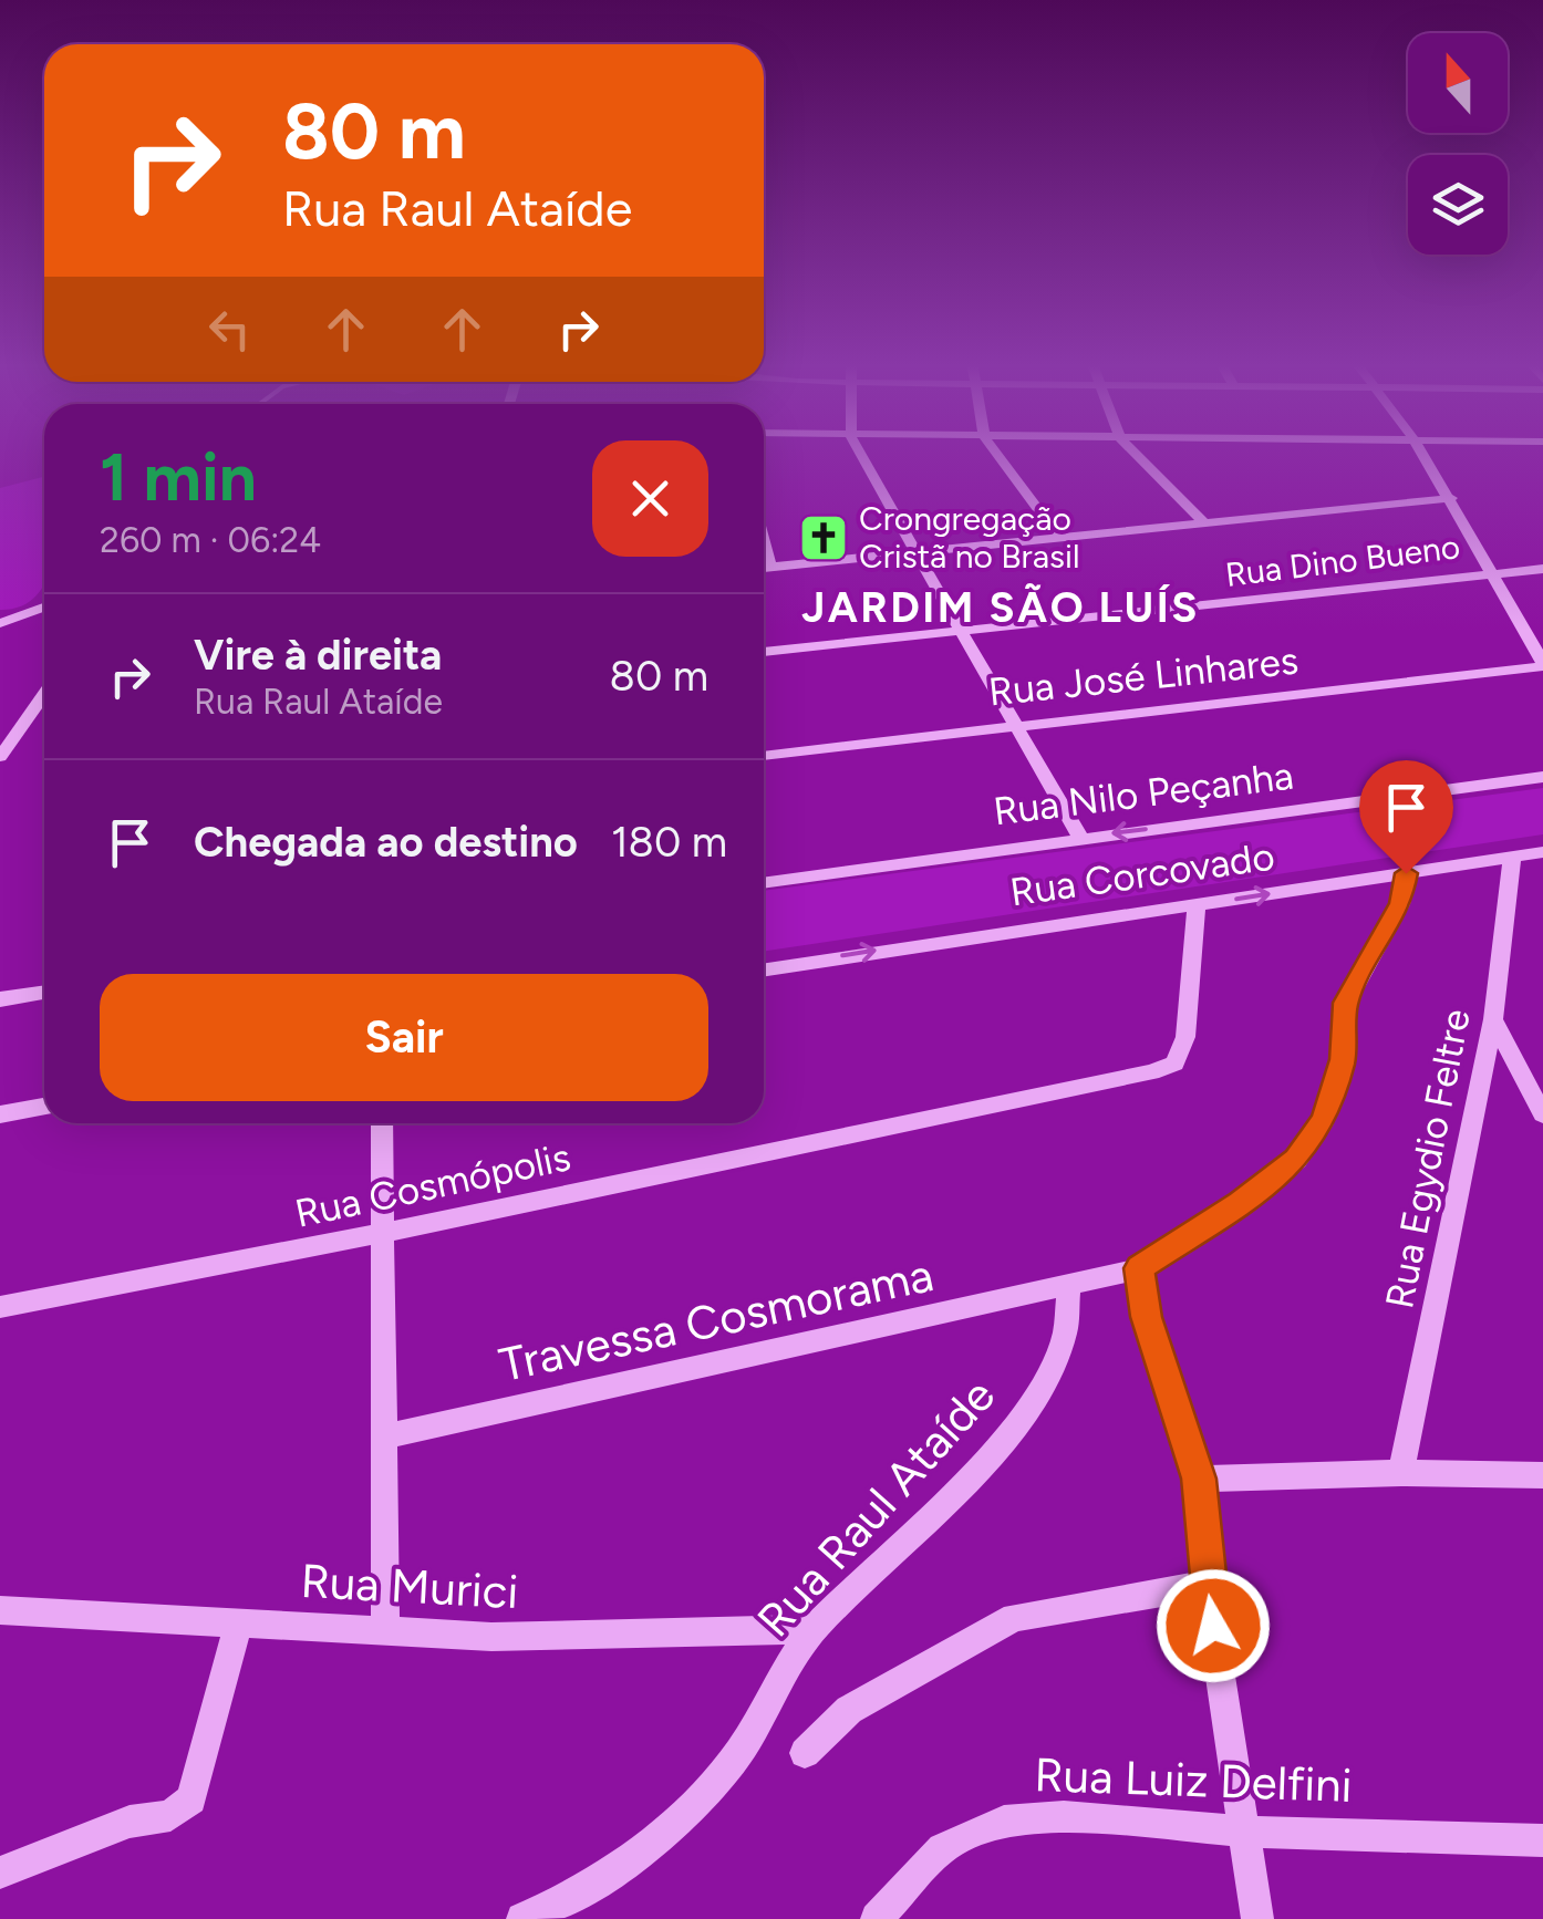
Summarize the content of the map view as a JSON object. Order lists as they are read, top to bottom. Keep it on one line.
{"streets":{"street":["Rua Dino Bueno","Rua José Linhares","Rua Nilo Peçanha","Rua Corcovado","Rua Egydio Feltre","Rua Cosmópolis","Travessa Cosmorama","Rua Raul Ataíde","Rua Murici","Rua Luiz Delfini"]},"crossings":[["Rua Corcovado","Rua Egydio Feltre"],["Rua Corcovado","Rua Cosmópolis"],["Travessa Cosmorama","Rua Raul Ataíde"],["Rua Raul Ataíde","Rua Murici"]],"one_way":["Rua Nilo Peçanha","Rua Corcovado"],"districts":["JARDIM SÃO LUÍS"],"places":{"church":["Crongregação Cristã no Brasil"]},"north":"top","page":{"turn":["80 m","Rua Raul Ataíde"],"heading":["1 min","260 m · 06:24"],"list":[{"name":"Vire à direita","note":"Rua Raul Ataíde","value":"80 m"},{"name":"Chegada ao destino","value":"180 m"}],"buttons":"Sair"}}
